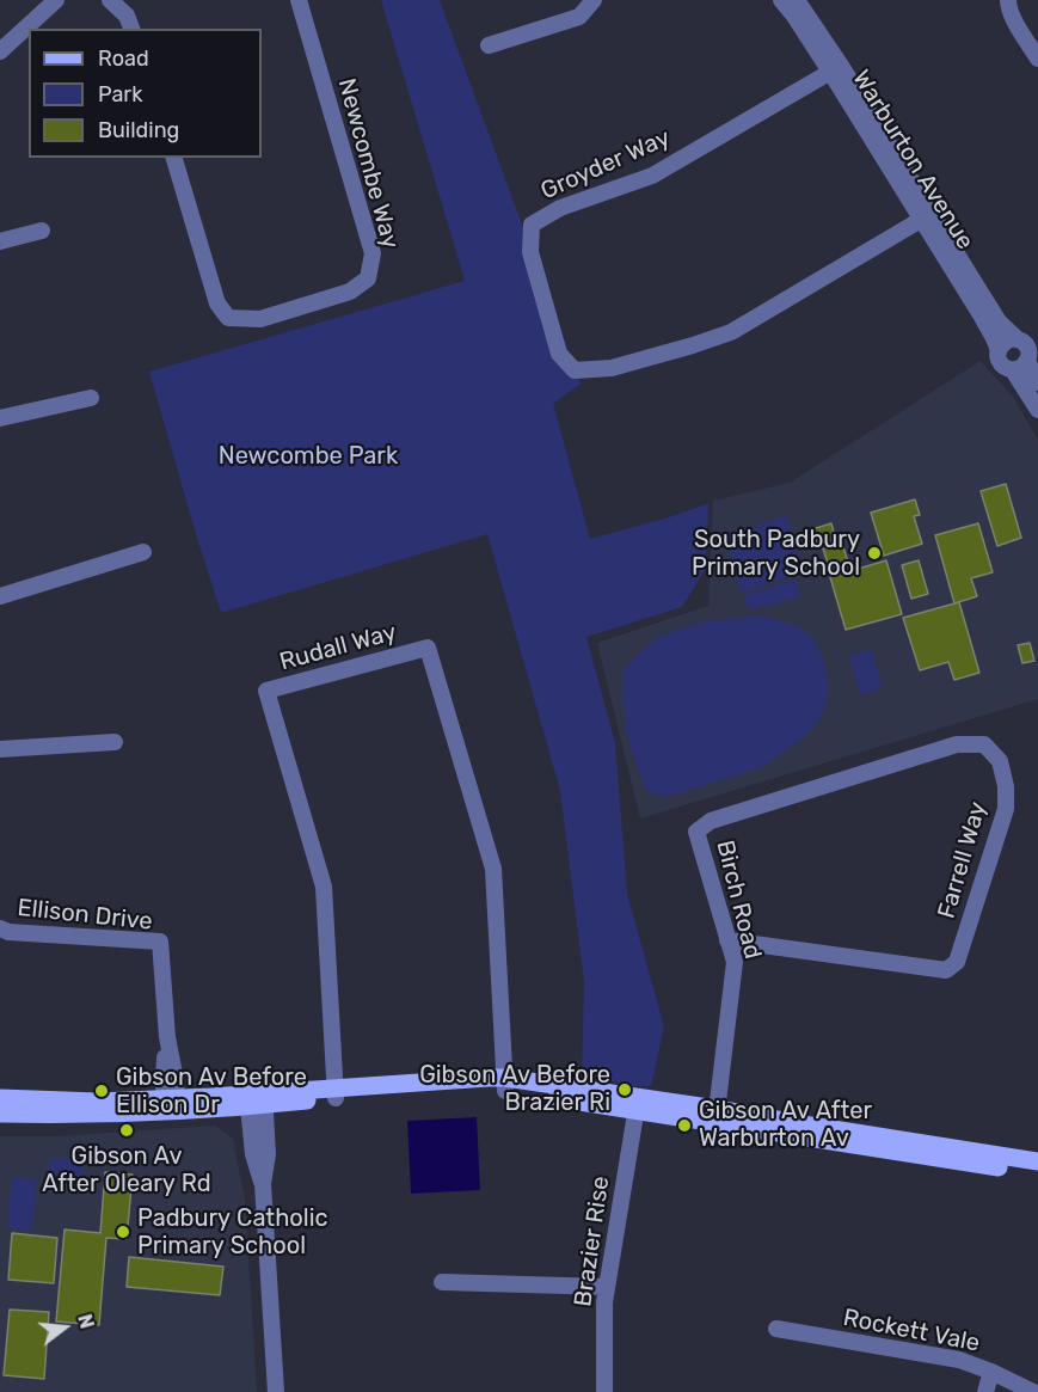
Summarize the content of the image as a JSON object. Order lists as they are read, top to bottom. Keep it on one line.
{"streets":{"street":["Warburton Avenue","Newcombe Way","Groyder Way","Rudall Way","Farrell Way","Birch Road","Ellison Drive","Brazier Rise","Rockett Vale"]},"crossings":[["Warburton Avenue","Groyder Way"],["Farrell Way","Birch Road"]],"parks":["Newcombe Park"],"places":["South Padbury Primary School","Gibson Av Before Brazier Ri","Gibson Av Before Ellison Dr","Gibson Av After Warburton Av","Gibson Av After Oleary Rd","Padbury Catholic Primary School"],"legend":["Road","Park","Building"],"north":"right"}
